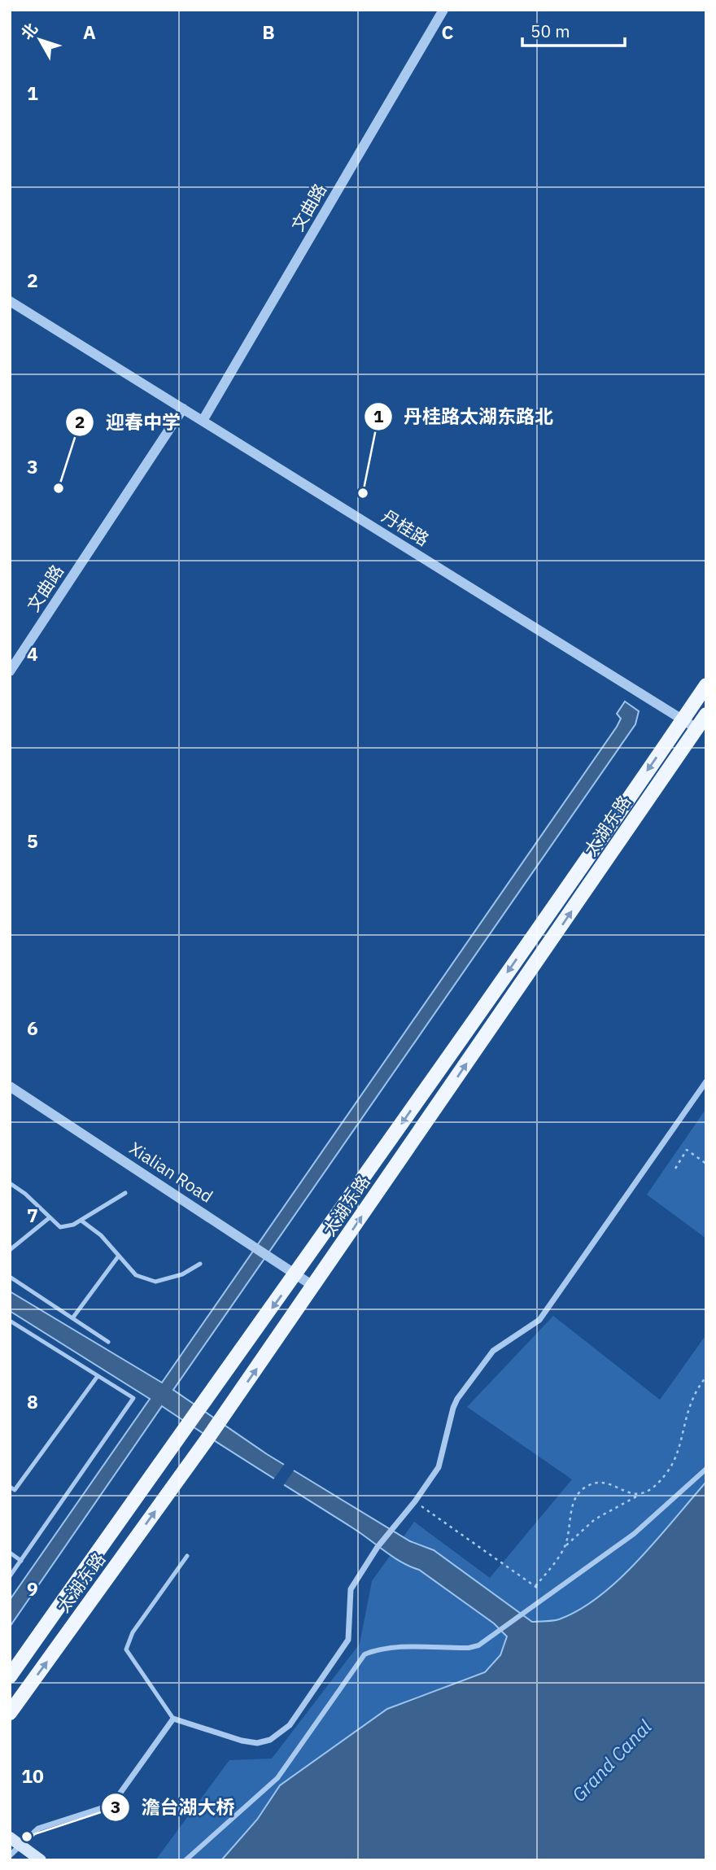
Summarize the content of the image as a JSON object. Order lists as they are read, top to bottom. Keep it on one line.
{"streets":{"main road":["太湖东路"],"street":["文曲路","丹桂路","Xialian Road"]},"crossings":[["文曲路","丹桂路"],["丹桂路","太湖东路"],["太湖东路","Xialian Road"]],"water":["Grand Canal"],"places":["迎春中学","丹桂路太湖东路北","澹台湖大桥"],"scale_bar":"50 m","north":"top left","grid":{"columns":["A","B","C"],"rows":["1","2","3","4","5","6","7","8","9","10"]}}
